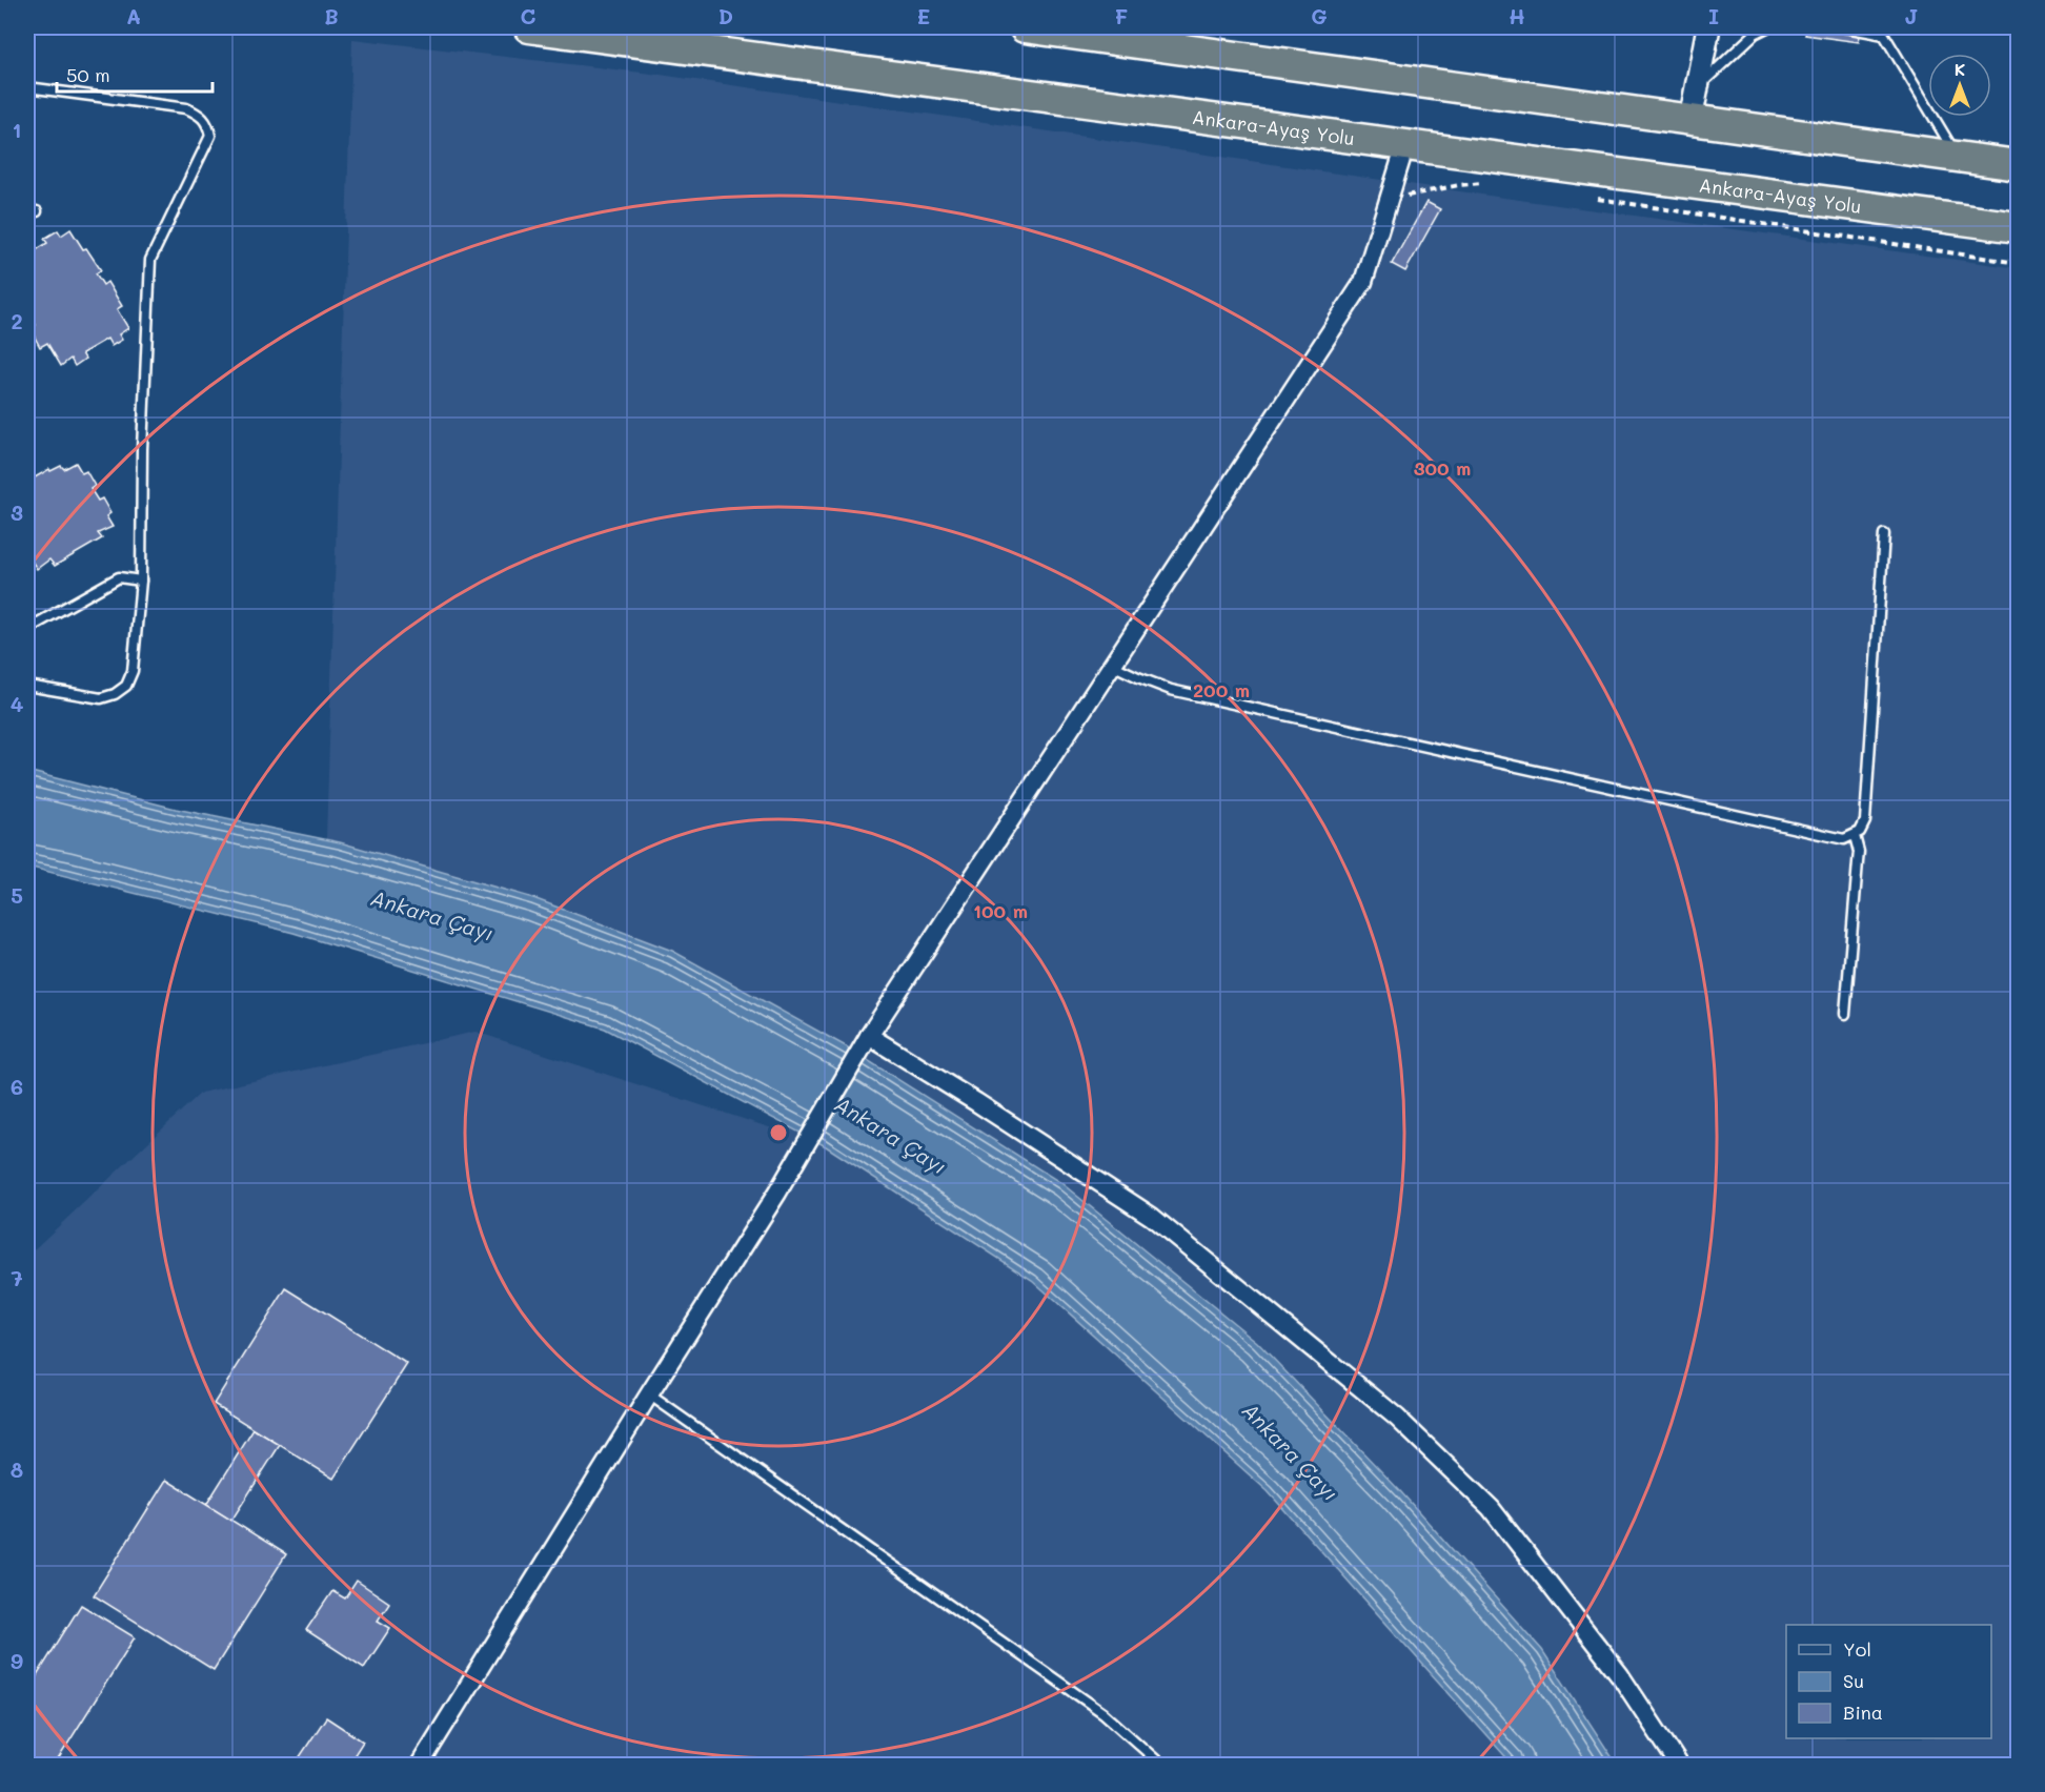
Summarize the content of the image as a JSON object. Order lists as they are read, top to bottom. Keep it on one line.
{"streets":{"highway":["Ankara-Ayaş Yolu"]},"water":["Ankara Çayı"],"legend":["Yol","Su","Bina"],"scale_bar":"50 m","north":"top","grid":{"columns":["A","B","C","D","E","F","G","H","I","J"],"rows":["1","2","3","4","5","6","7","8","9"]},"rings":["300 m","200 m","100 m"]}
